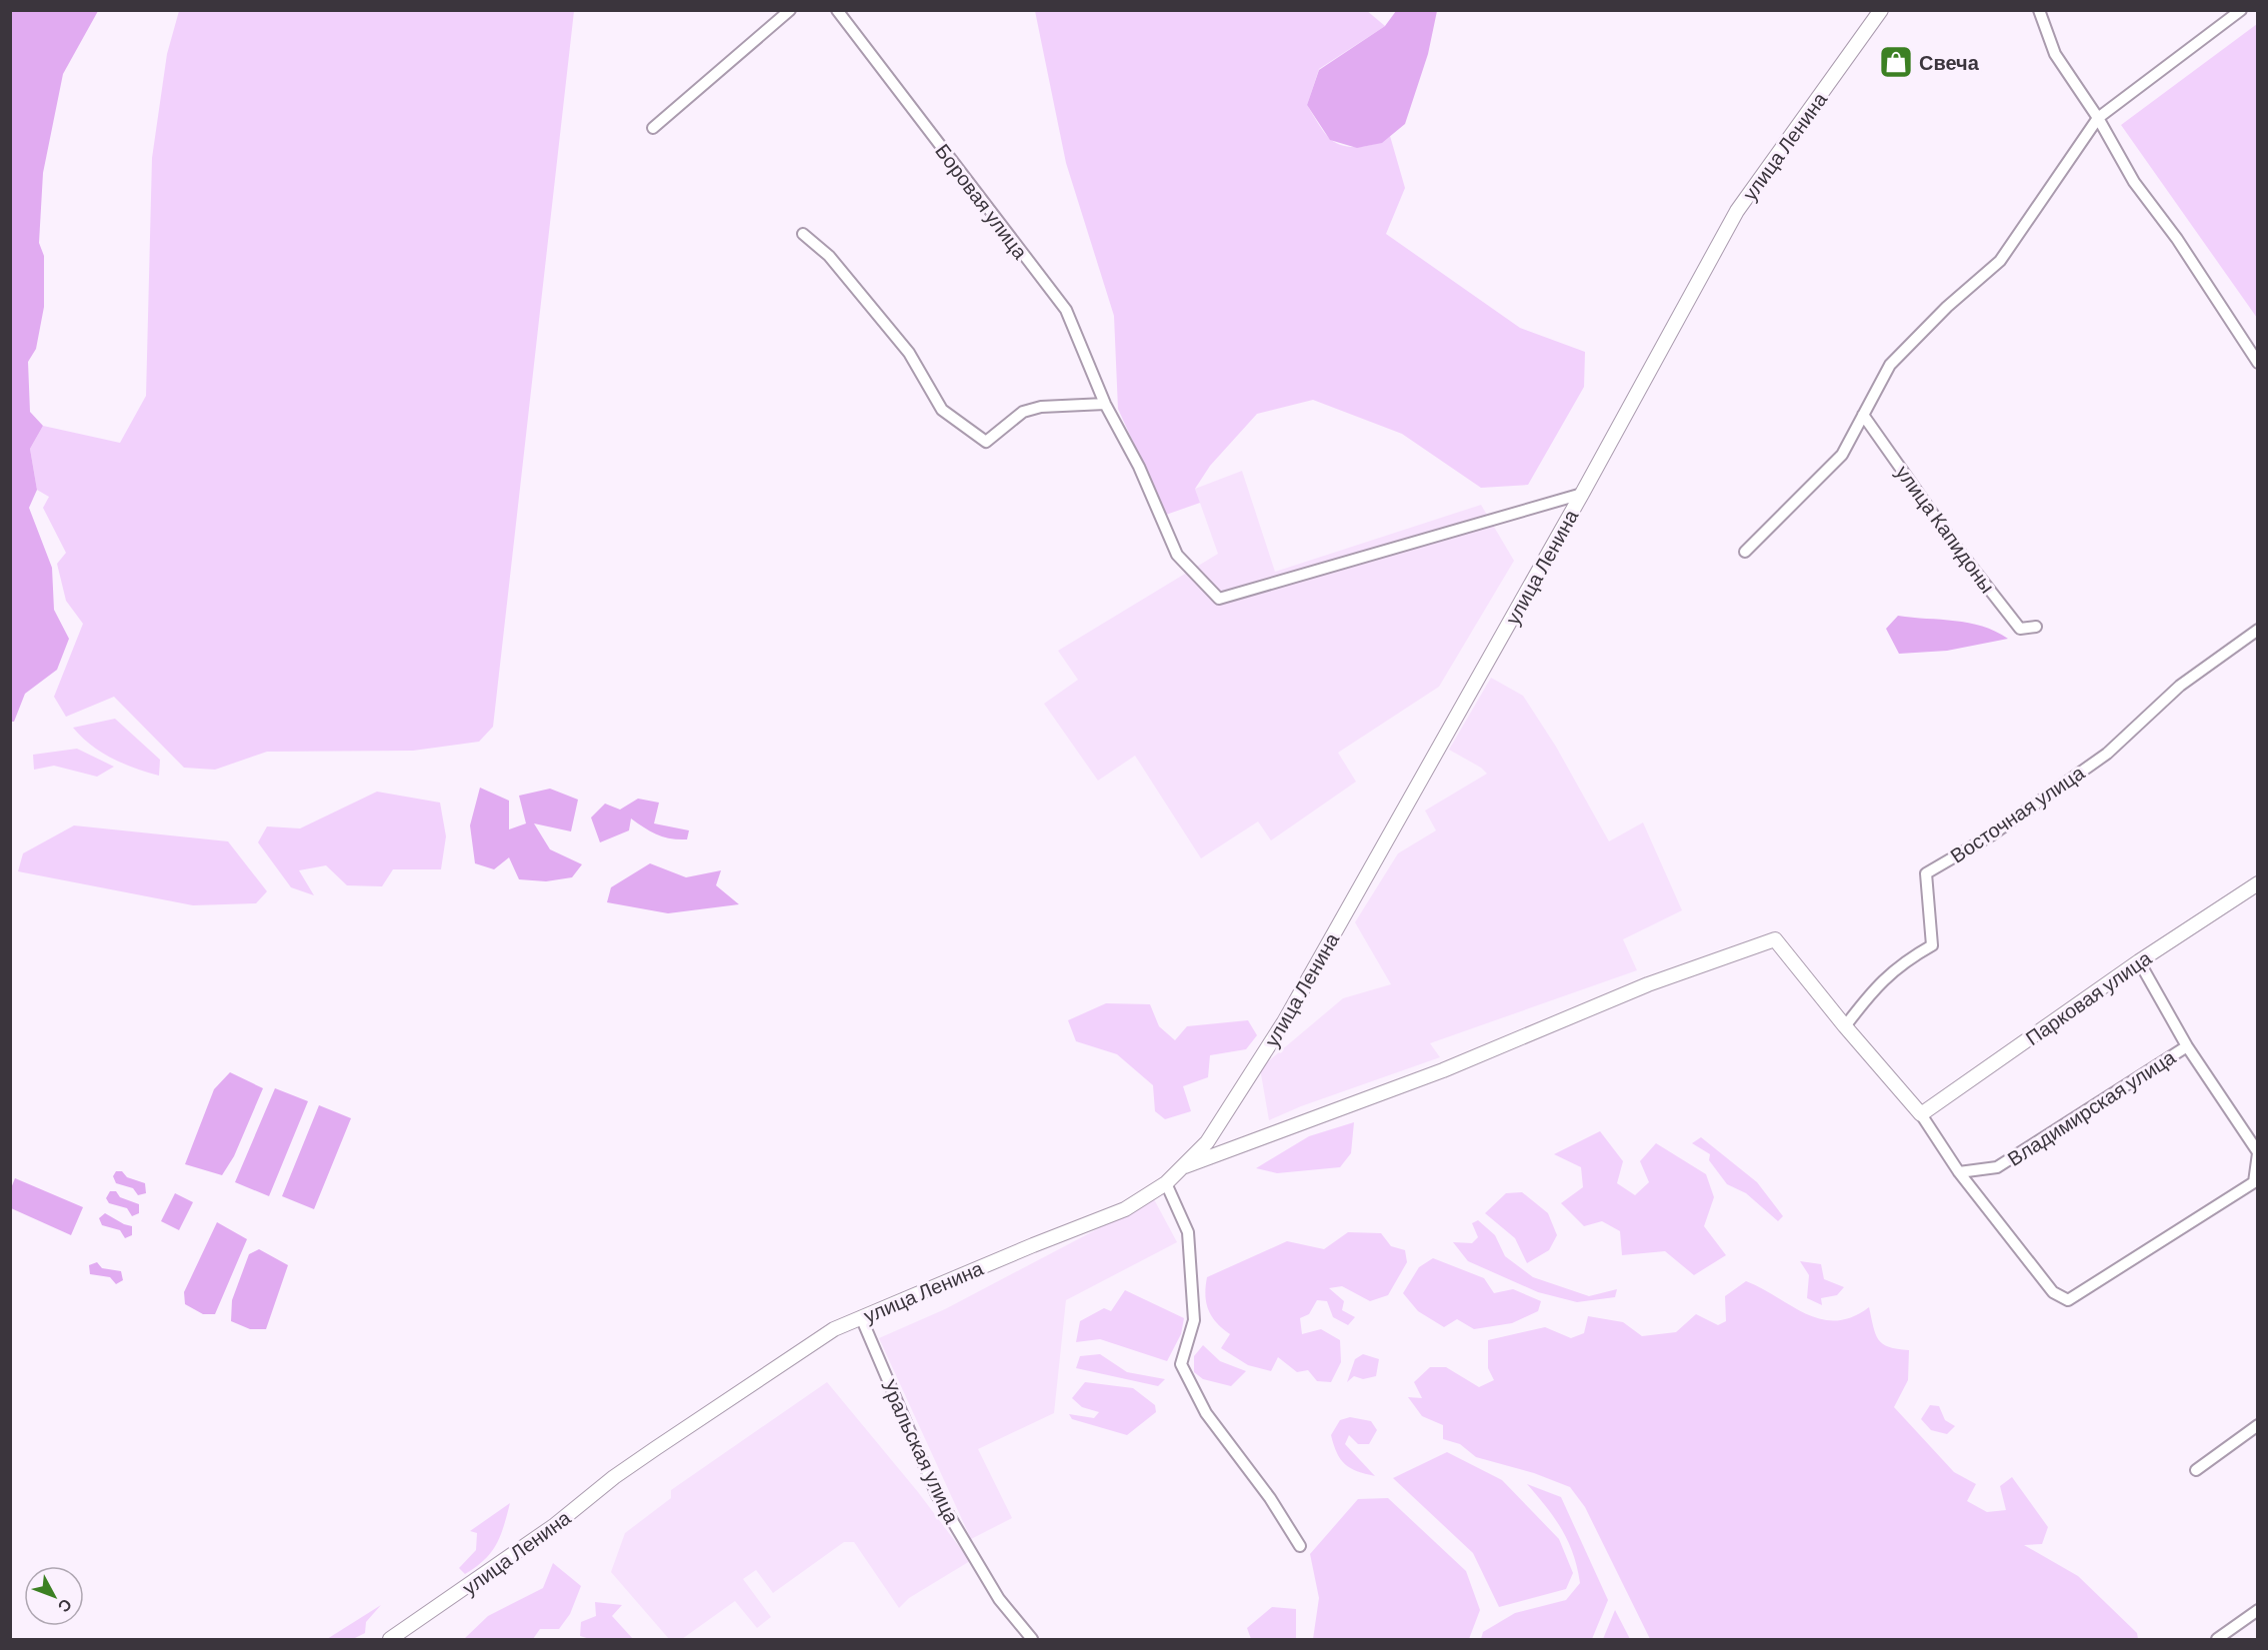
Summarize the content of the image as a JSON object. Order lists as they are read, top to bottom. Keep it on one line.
{"streets":{"street":["улица Ленина","Боровая улица","улица Капидоны","Восточная улица","Парковая улица","Владимирская улица","Уральская улица"]},"crossings":[["улица Ленина","Боровая улица"],["улица Ленина","Уральская улица"]],"places":{"shop":["Свеча"]},"north":"bottom right"}
